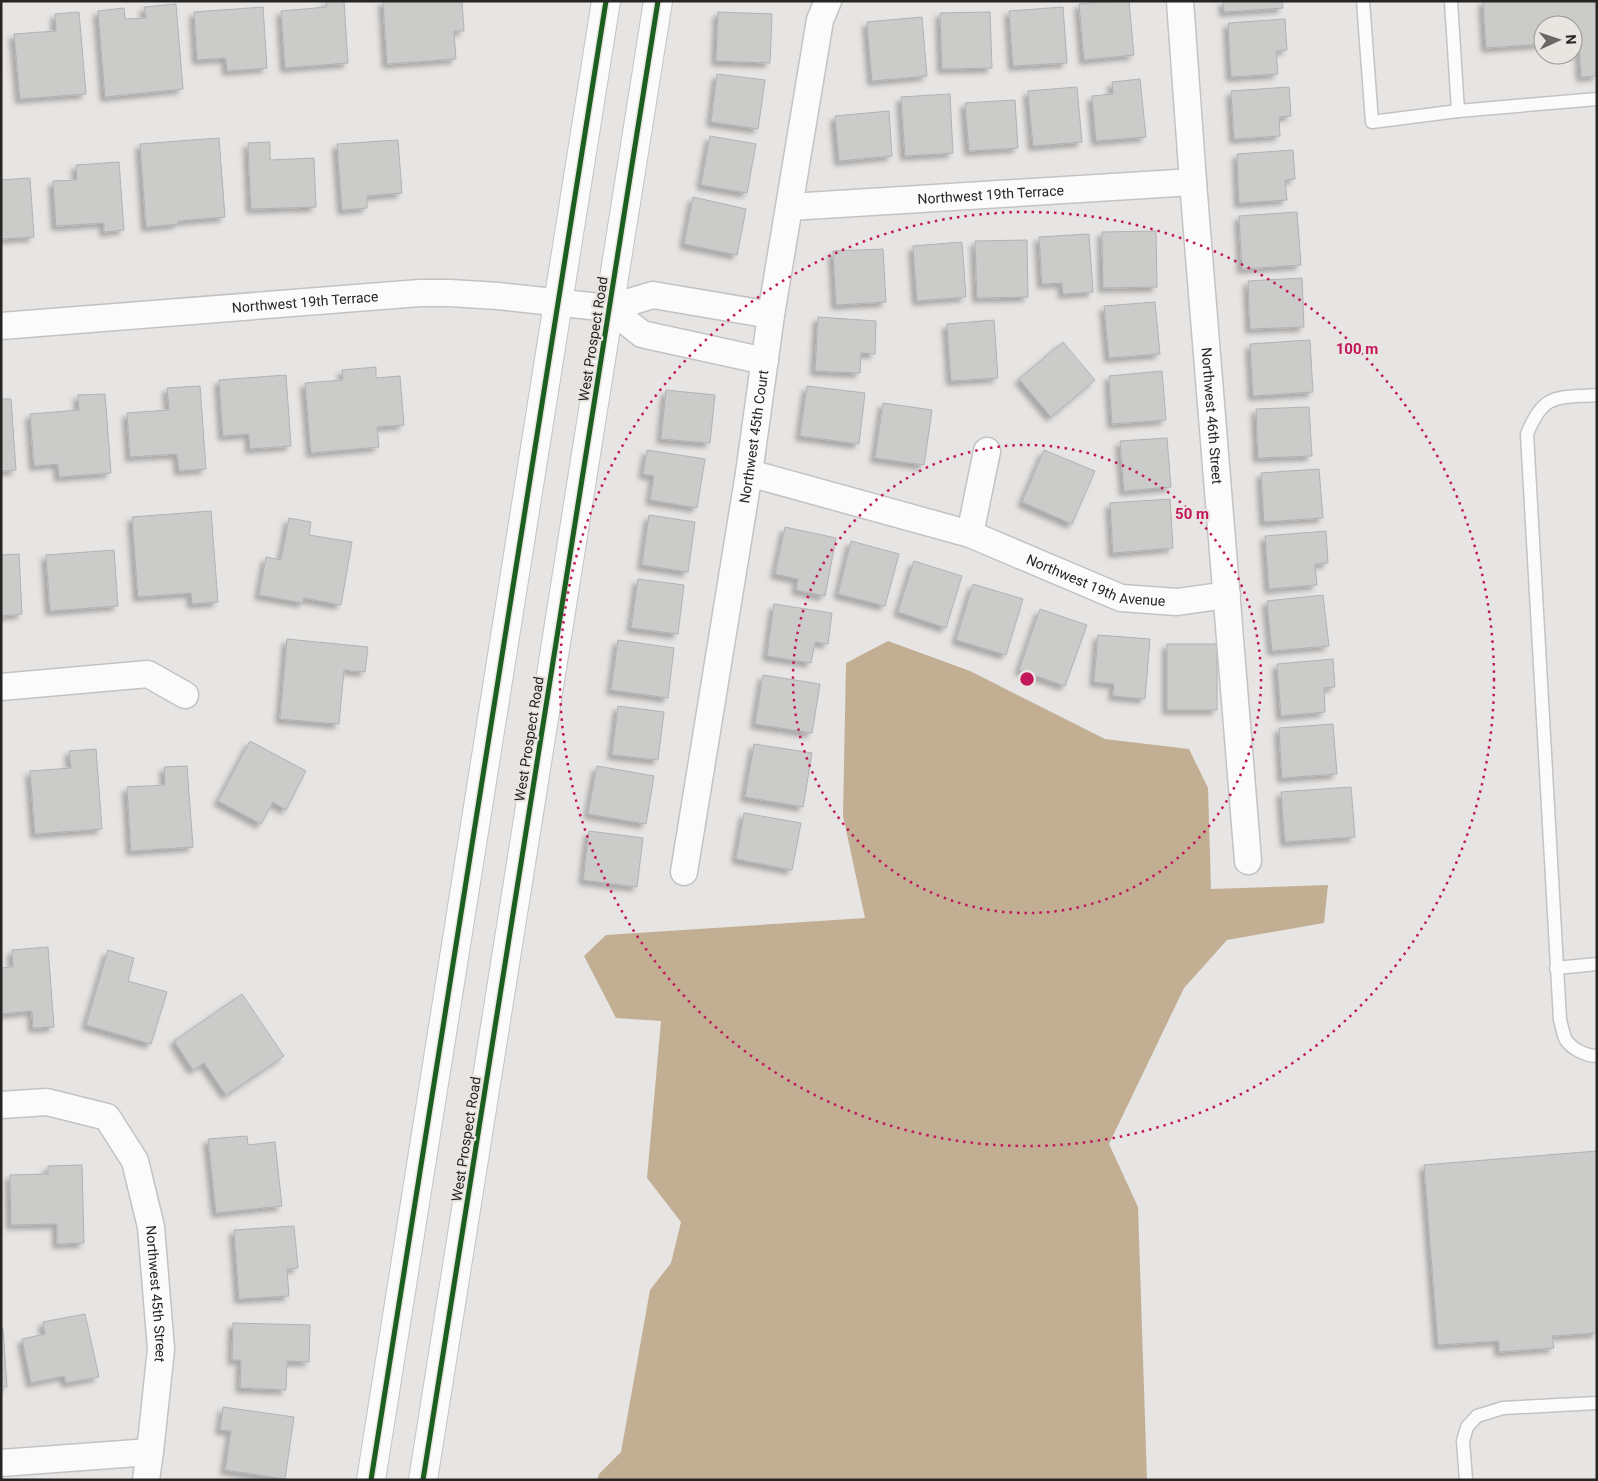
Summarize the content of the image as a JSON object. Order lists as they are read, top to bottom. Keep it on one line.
{"streets":{"main road":["West Prospect Road"],"street":["Northwest 19th Terrace","Northwest 46th Street","Northwest 45th Court","Northwest 19th Avenue","Northwest 45th Street"]},"crossings":[["Northwest 19th Terrace","West Prospect Road"],["Northwest 19th Terrace","Northwest 46th Street"],["Northwest 19th Terrace","Northwest 45th Court"],["Northwest 46th Street","Northwest 19th Avenue"],["Northwest 45th Court","Northwest 19th Avenue"]],"north":"right","rings":["100 m","50 m"]}
